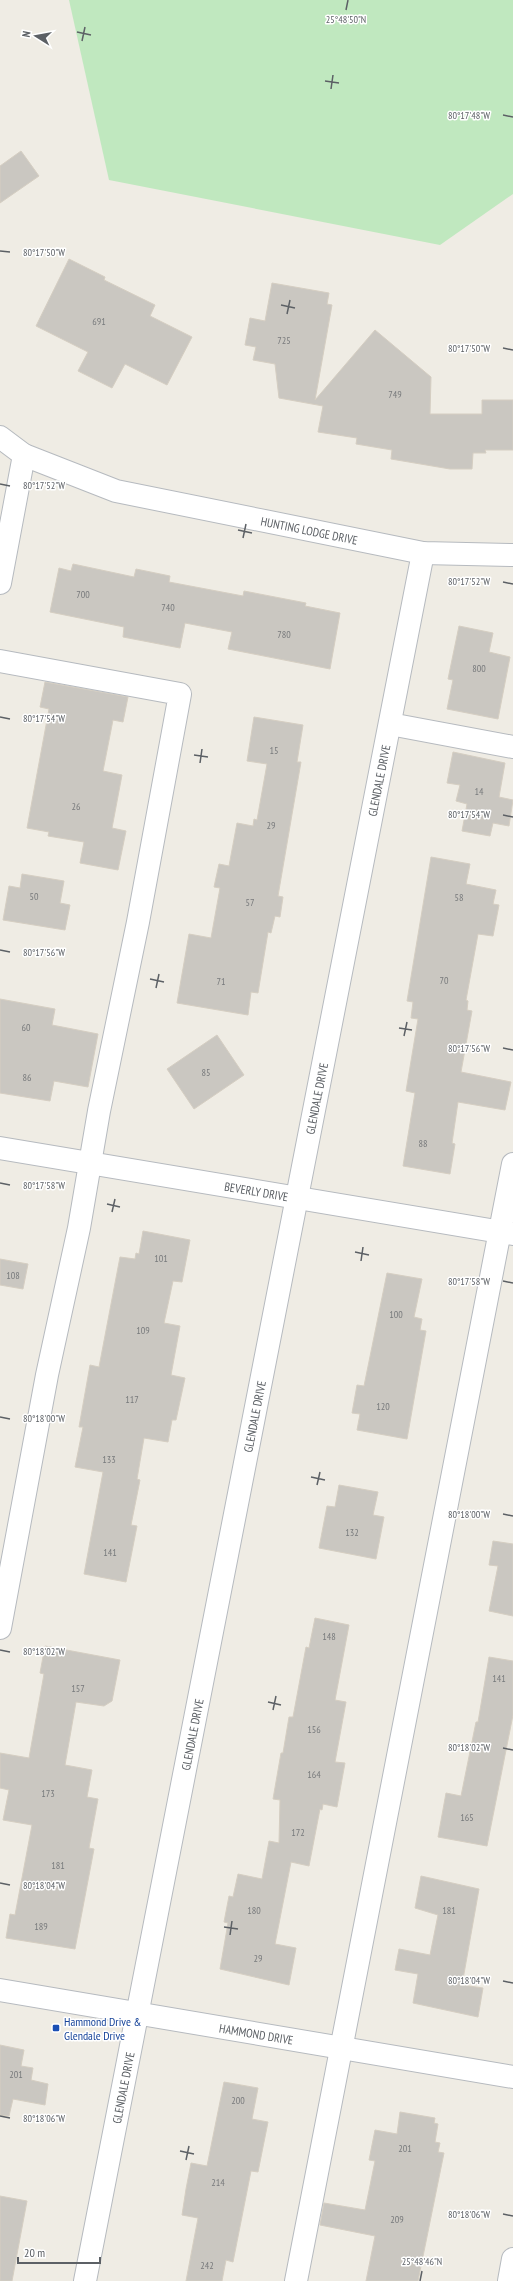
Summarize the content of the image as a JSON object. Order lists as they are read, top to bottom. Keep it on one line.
{"streets":{"street":["HUNTING LODGE DRIVE","GLENDALE DRIVE","BEVERLY DRIVE","HAMMOND DRIVE"]},"crossings":[["HUNTING LODGE DRIVE","GLENDALE DRIVE"],["GLENDALE DRIVE","BEVERLY DRIVE"],["GLENDALE DRIVE","HAMMOND DRIVE"]],"places":{"transit":["Hammond Drive & Glendale Drive"]},"house_numbers":["691","725","749","700","740","780","800","15","14","26","29","50","58","57","70","71","60","85","86","88","101","108","100","109","117","120","133","132","141","148","141","157","156","164","173","165","172","181","180","181","189","29","201","200","201","214","209","242"],"scale_bar":"20 m","north":"left","coordinates":["25°48'50\"N","80°17'48\"W","80°17'50\"W","80°17'52\"W","80°17'54\"W","80°17'56\"W","80°17'58\"W","80°18'00\"W","80°18'02\"W","80°18'04\"W","80°18'06\"W","25°48'46\"N"]}
